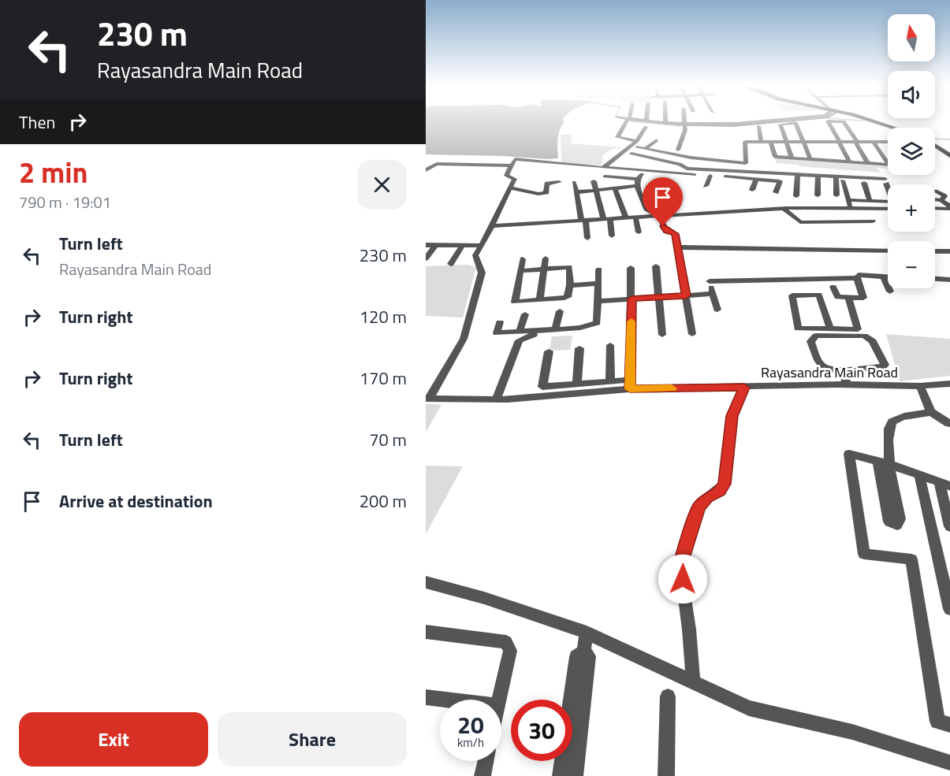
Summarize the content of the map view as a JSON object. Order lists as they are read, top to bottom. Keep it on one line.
{"streets":{"street":["Rayasandra Main Road"]},"north":"top","page":{"turn":["230 m","Rayasandra Main Road"],"map_buttons":["+","−"],"then":"Then","heading":["2 min","790 m · 19:01"],"list":[{"name":"Turn left","note":"Rayasandra Main Road","value":"230 m"},{"name":"Turn right","value":"120 m"},{"name":"Turn right","value":"170 m"},{"name":"Turn left","value":"70 m"},{"name":"Arrive at destination","value":"200 m"}],"speed":"20 km/h","limit":"30","buttons":["Exit","Share"]}}
